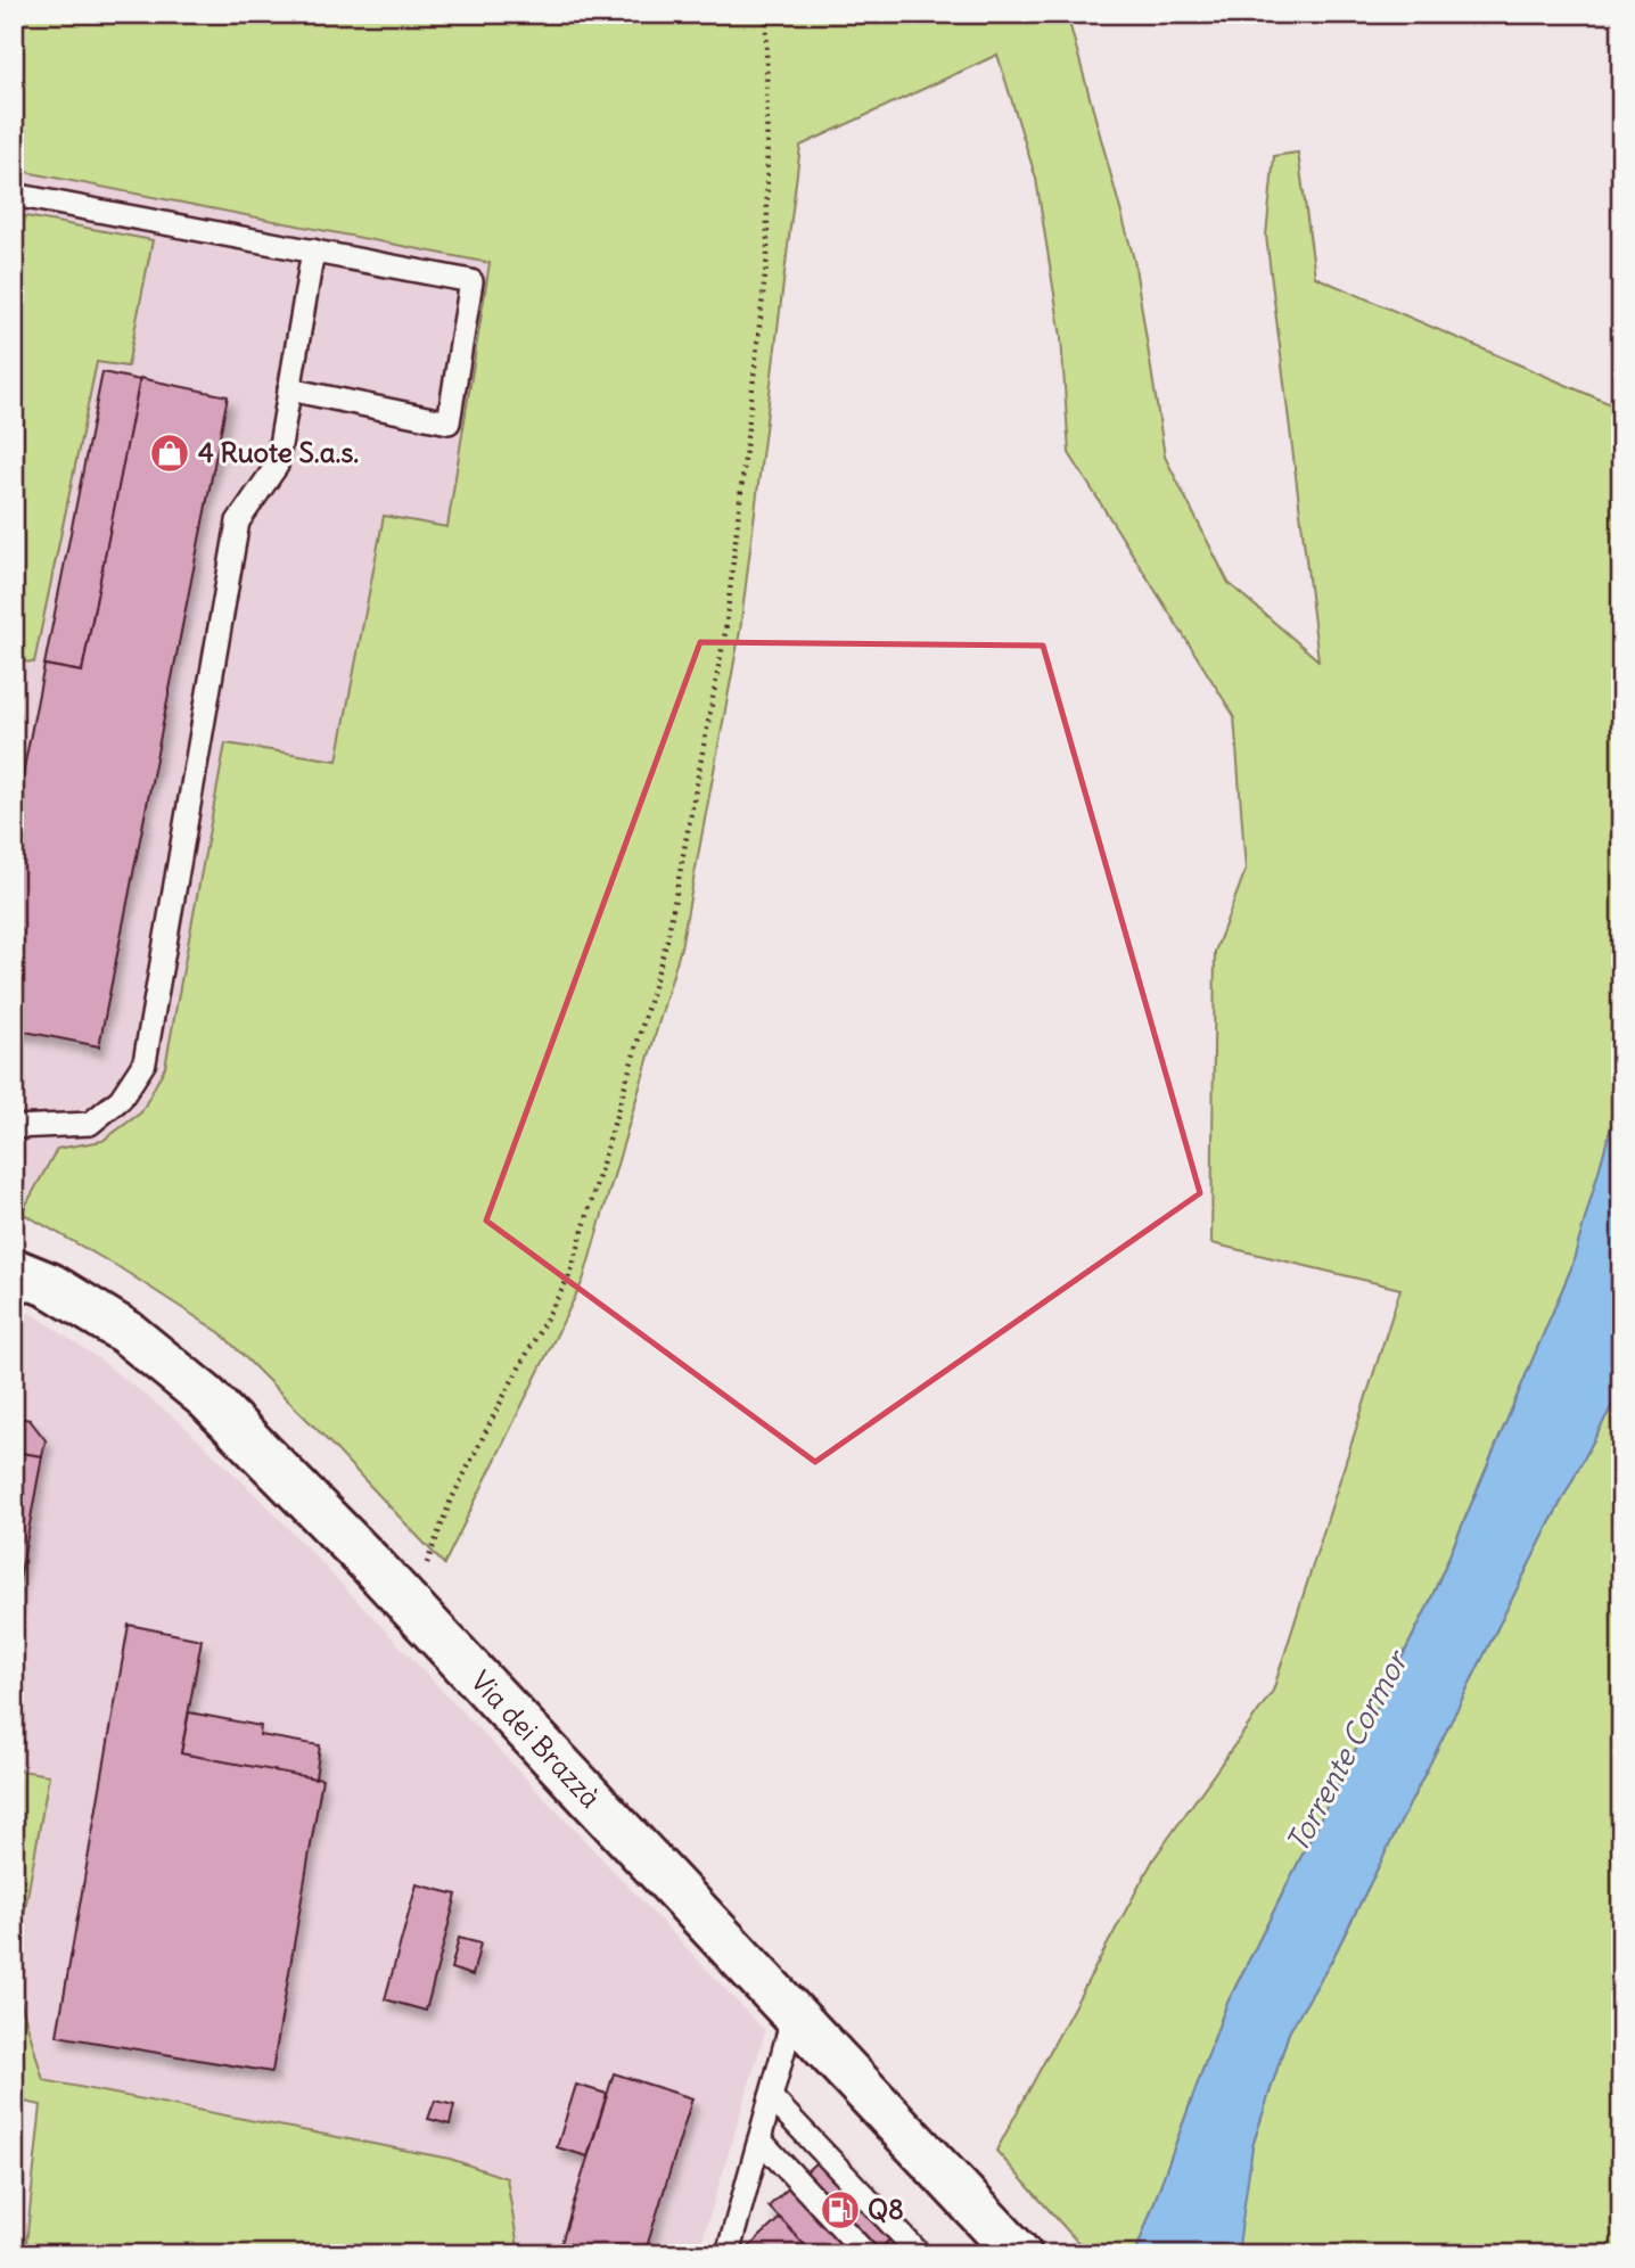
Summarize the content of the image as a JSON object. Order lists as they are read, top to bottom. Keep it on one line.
{"streets":{"main road":["Via dei Brazzà"]},"water":["Torrente Cormor"],"places":{"shop":["4 Ruote S.a.s."],"fuel station":["Q8"]}}
